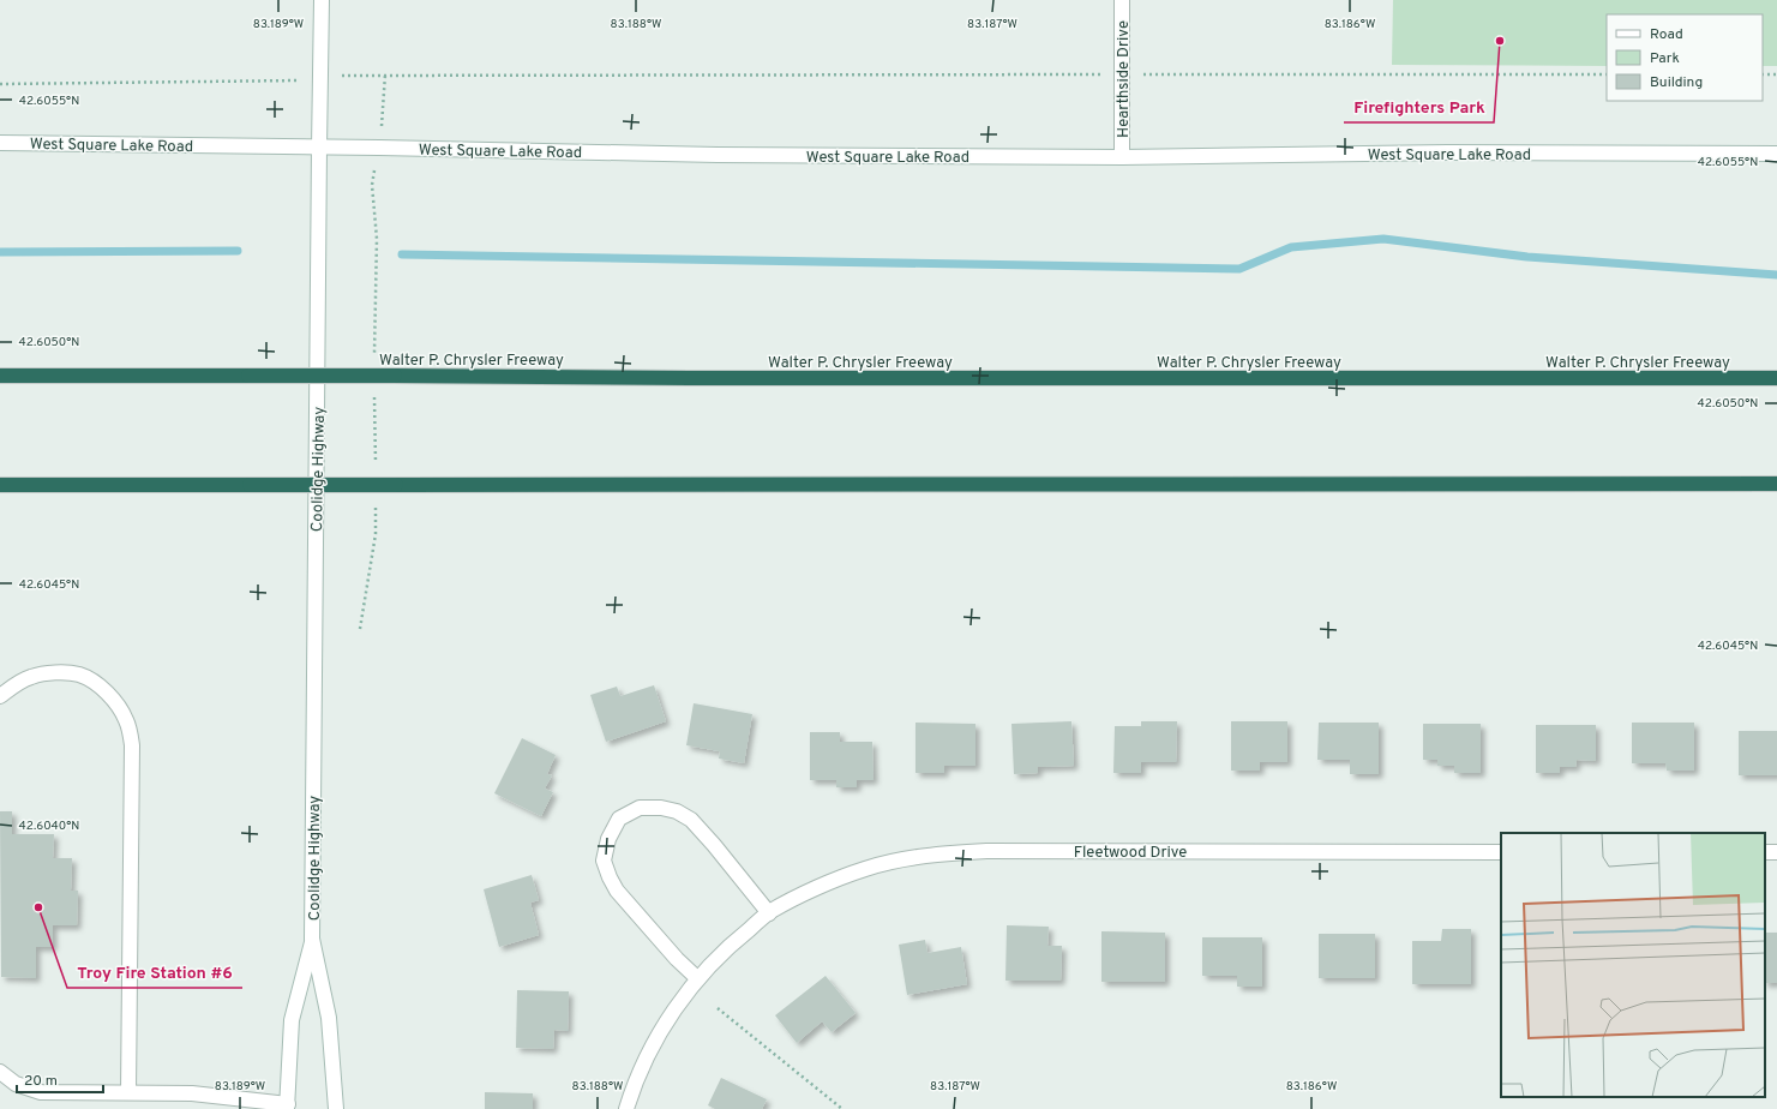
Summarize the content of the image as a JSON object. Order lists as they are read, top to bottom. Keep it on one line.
{"streets":{"highway":["Walter P. Chrysler Freeway"],"main road":["Hearthside Drive","West Square Lake Road","Coolidge Highway","Fleetwood Drive"]},"crossings":[["Hearthside Drive","West Square Lake Road"],["West Square Lake Road","Coolidge Highway"]],"places":["Firefighters Park","Troy Fire Station #6"],"legend":["Road","Park","Building"],"scale_bar":"20 m","coordinates":["83.189°W","83.188°W","83.187°W","83.186°W","42.6055°N","42.6050°N","42.6045°N","42.6040°N"]}
